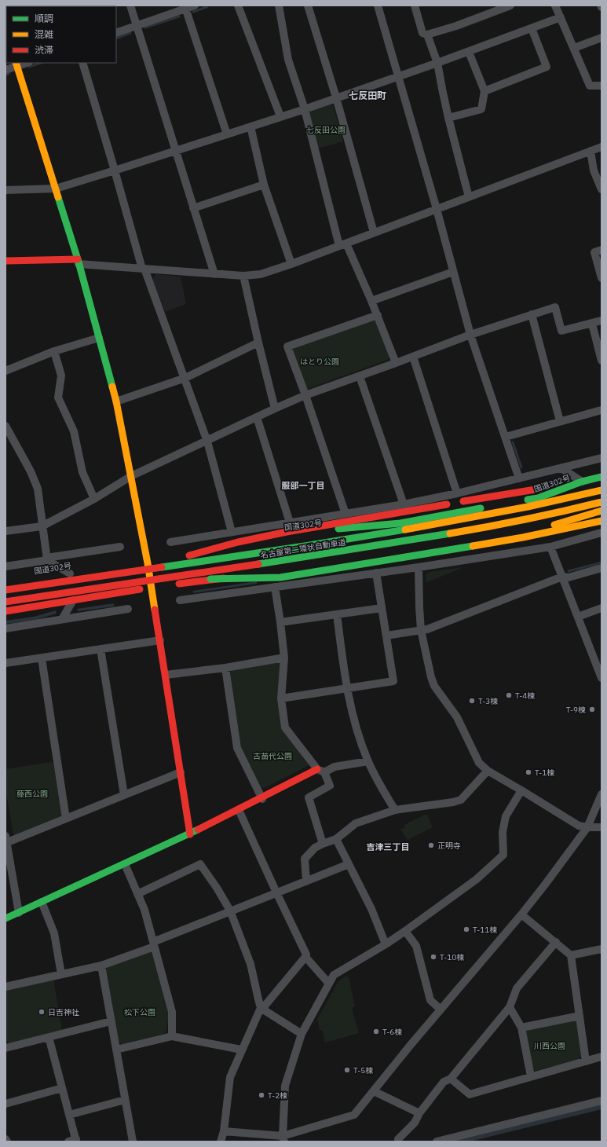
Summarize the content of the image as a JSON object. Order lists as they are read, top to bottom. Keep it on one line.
{"streets":{"main road":["国道302号","名古屋第二環状自動車道"]},"districts":["七反田町","服部一丁目","吉津三丁目"],"parks":["七反田公園","はとり公園","古苗代公園","藤西公園","松下公園","川西公園"],"places":["T-4棟","T-3棟","T-9棟","T-1棟","正明寺","T-11棟","T-10棟","日吉神社","T-6棟","T-5棟","T-2棟"],"legend":["順調","混雑","渋滞"]}
